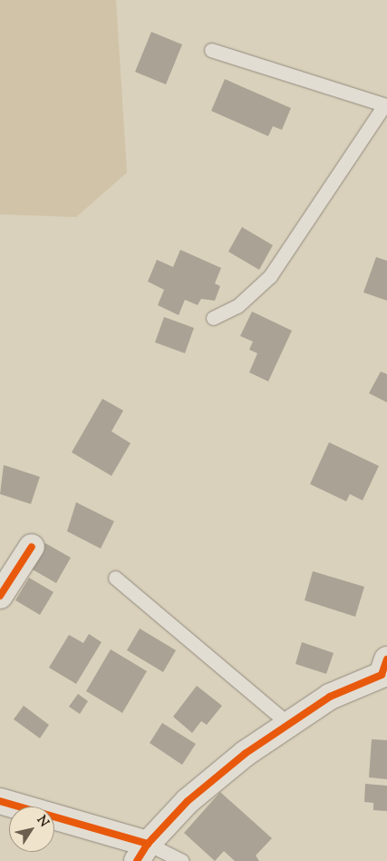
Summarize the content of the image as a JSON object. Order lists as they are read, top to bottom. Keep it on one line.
{"north":"top right"}
